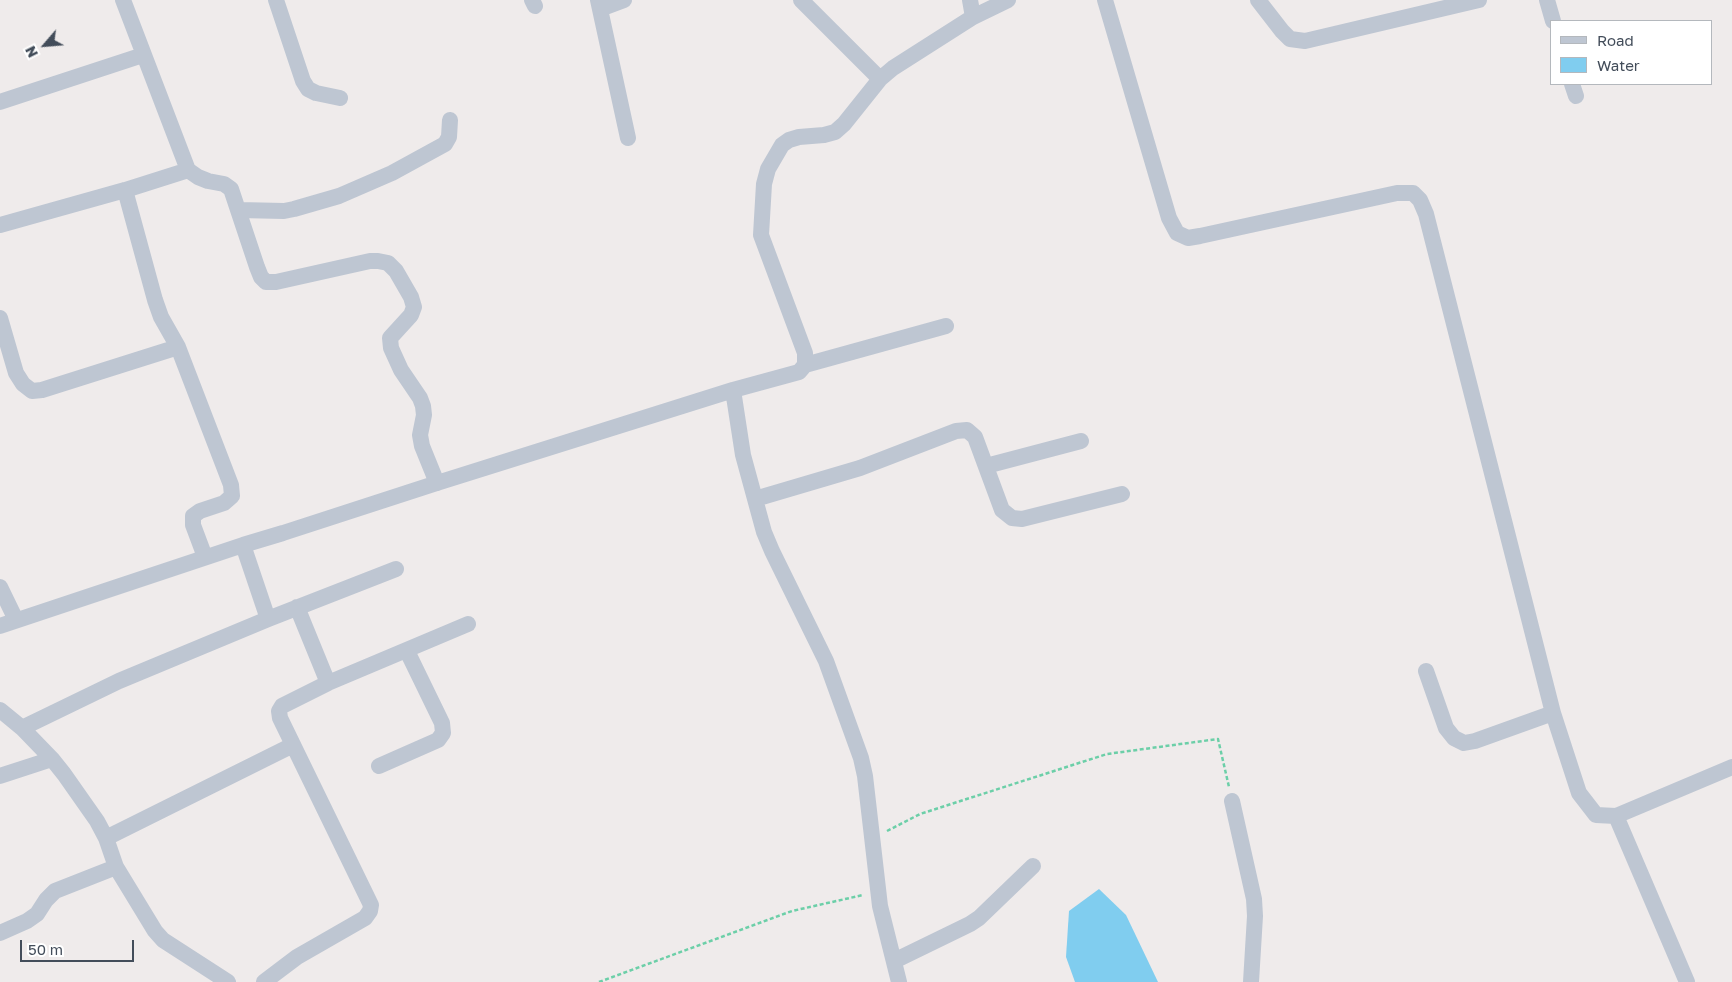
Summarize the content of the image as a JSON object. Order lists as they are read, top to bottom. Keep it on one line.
{"legend":["Road","Water"],"scale_bar":"50 m","north":"bottom left"}
